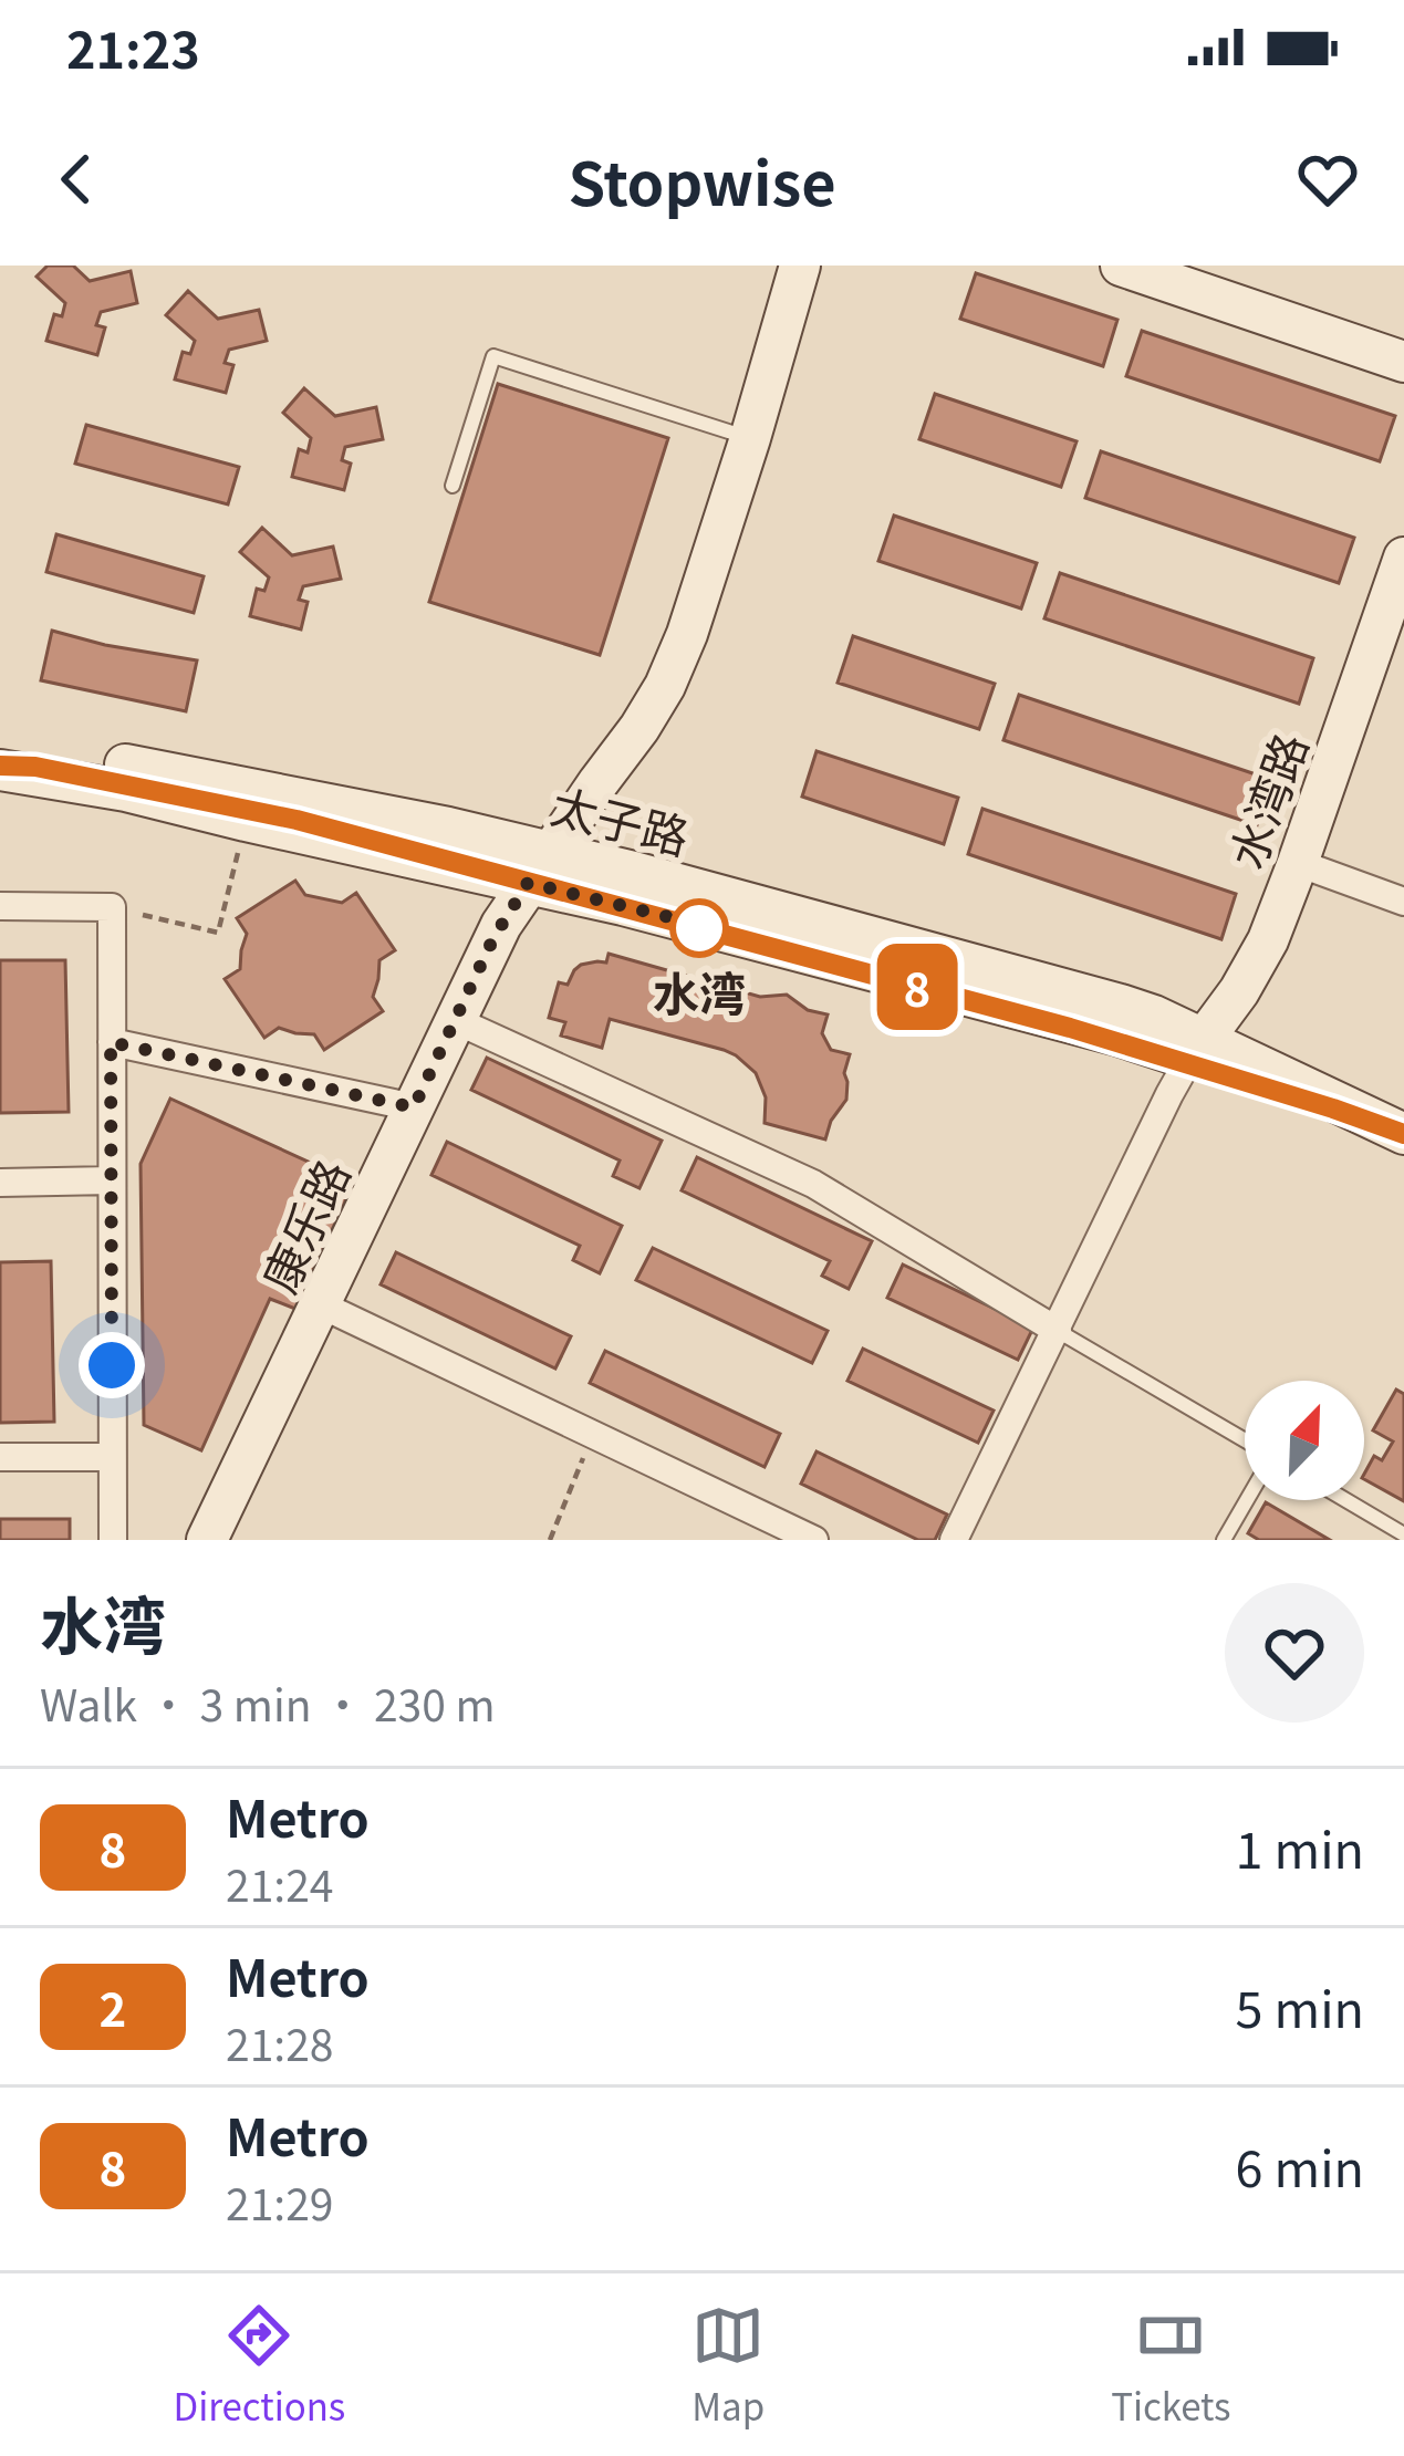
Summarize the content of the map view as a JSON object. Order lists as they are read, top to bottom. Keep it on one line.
{"streets":{"main road":["水湾路","太子路","康乐路"]},"crossings":[["水湾路","太子路"],["太子路","康乐路"]],"places":["水湾"],"lines":["metro line 8"],"north":"top right","page":{"status":"21:23","header":"Stopwise","on_map":"8","heading":["水湾","Walk · 3 min · 230 m"],"list":[{"mark":"8","name":"Metro","note":"21:24","value":"1 min"},{"mark":"2","name":"Metro","note":"21:28","value":"5 min"},{"mark":"8","name":"Metro","note":"21:29","value":"6 min"}],"tabs":["Directions","Map","Tickets"]}}
